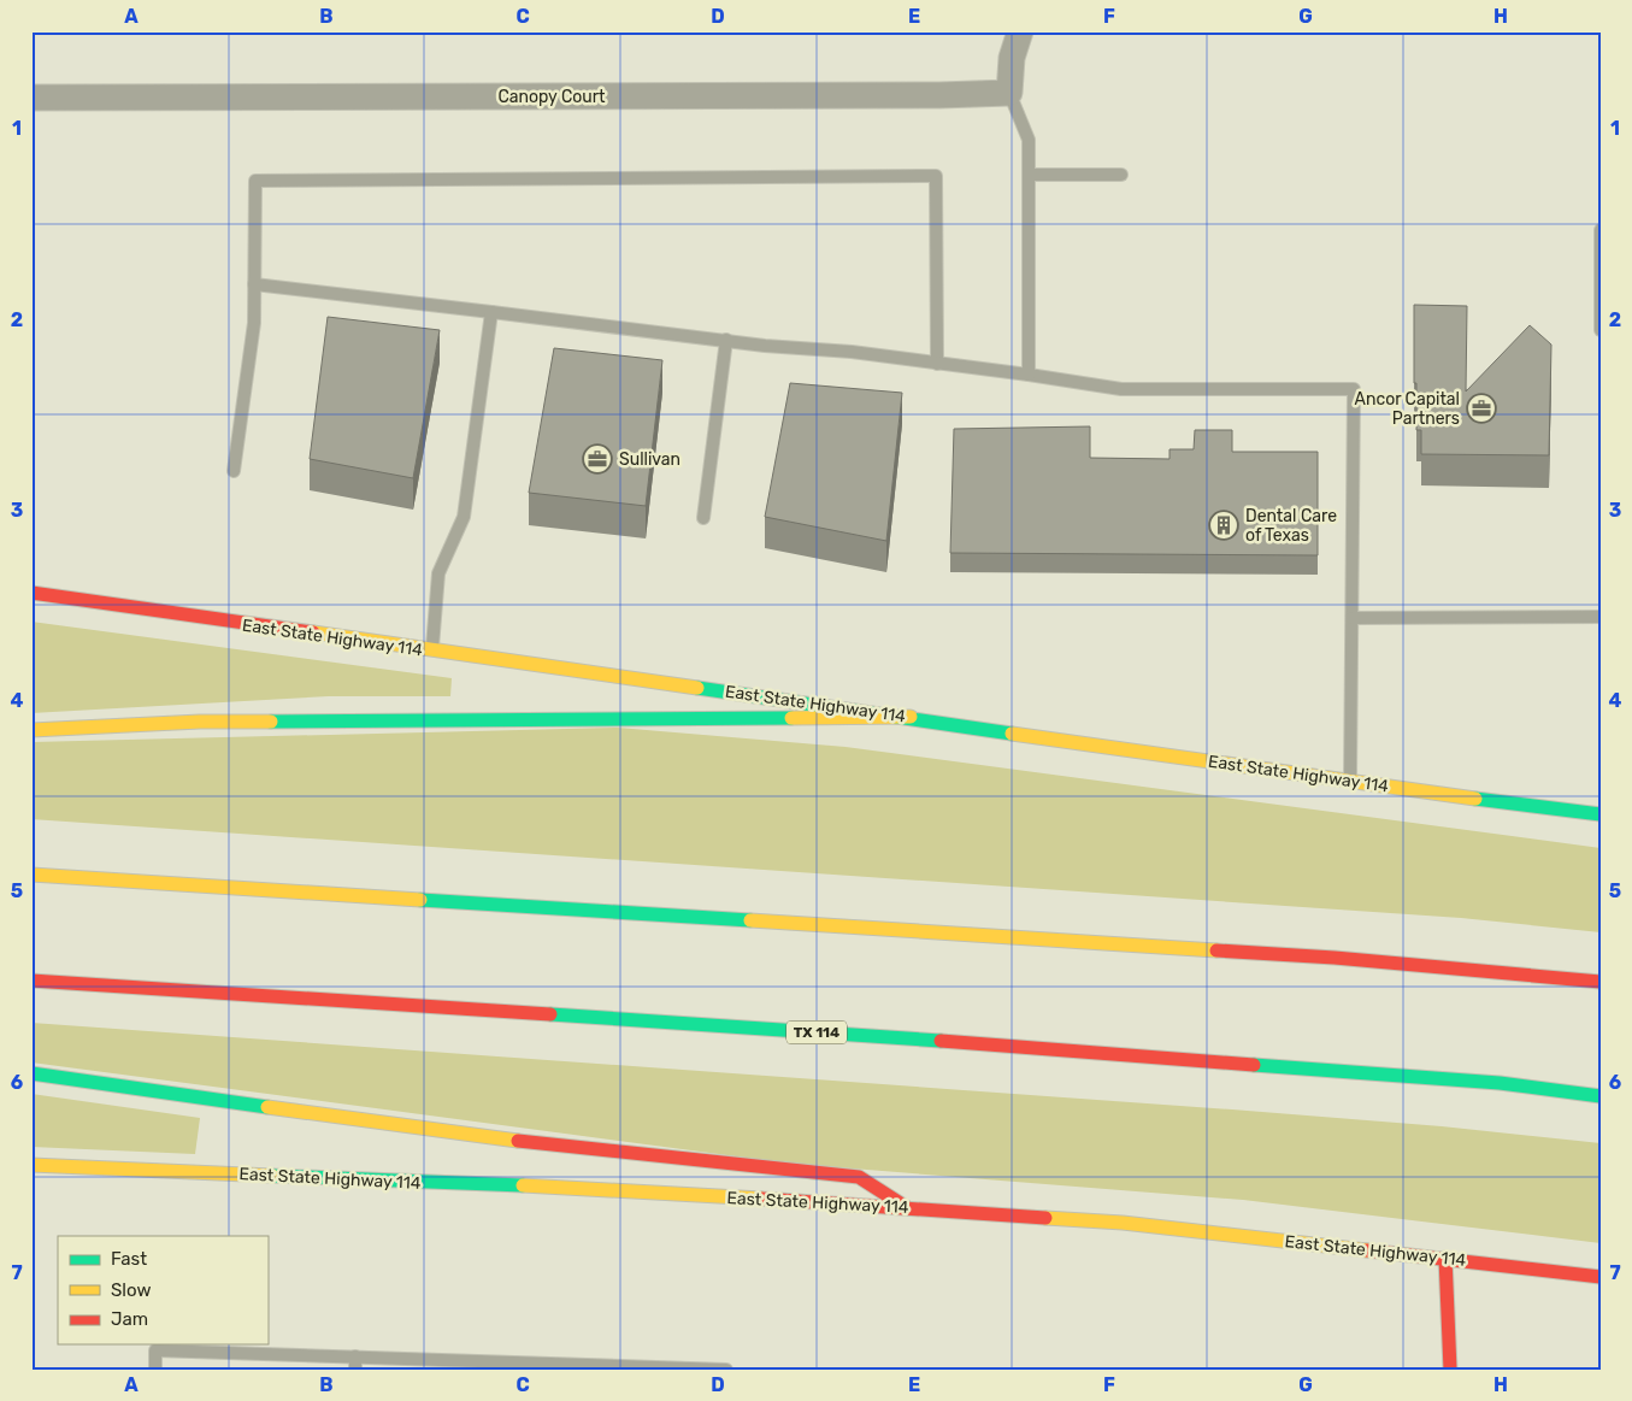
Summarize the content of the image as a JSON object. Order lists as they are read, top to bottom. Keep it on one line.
{"streets":{"main road":["East State Highway 114","TX 114"],"street":["Canopy Court"]},"places":{"office":["Ancor Capital Partners","Sullivan"],"building":["Dental Care of Texas"]},"legend":["Fast","Slow","Jam"],"grid":{"columns":["A","B","C","D","E","F","G","H"],"rows":["1","2","3","4","5","6","7"]}}
